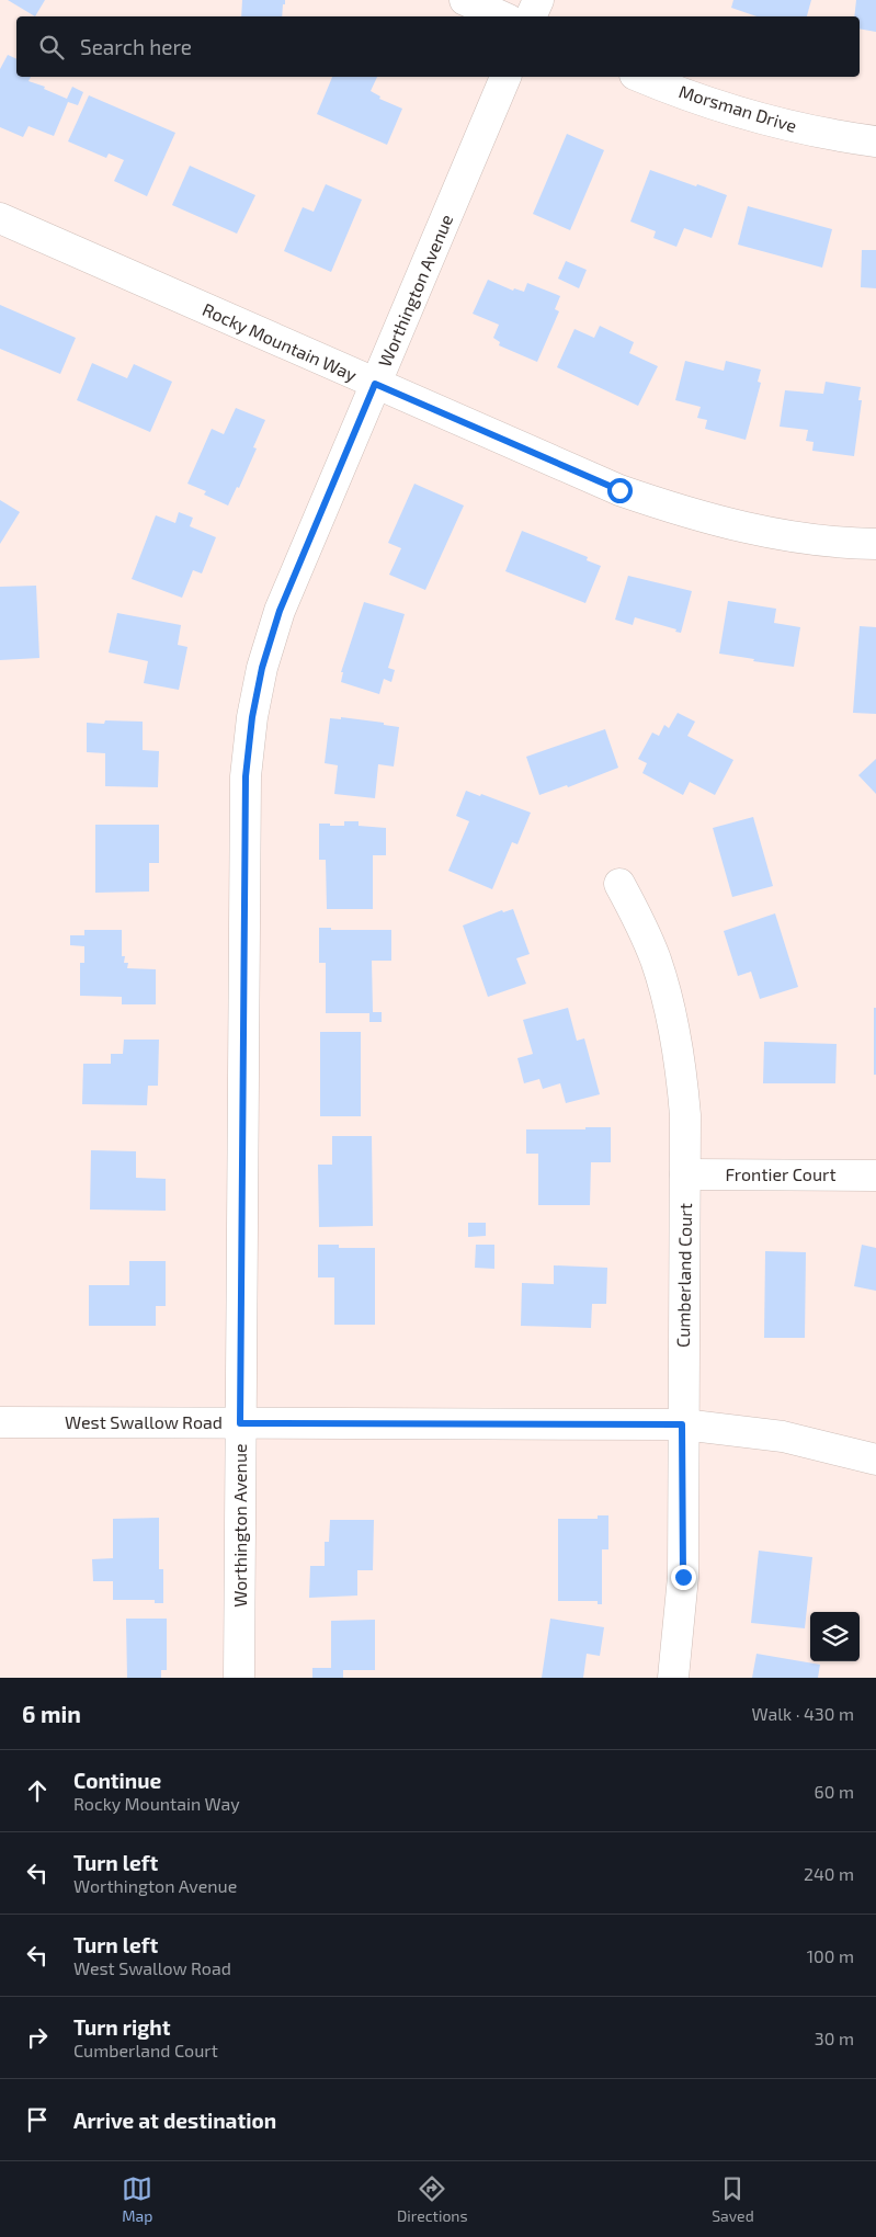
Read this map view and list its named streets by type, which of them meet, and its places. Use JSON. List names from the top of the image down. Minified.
{"streets":{"street":["Morsman Drive","Worthington Avenue","Rocky Mountain Way","Frontier Court","Cumberland Court","West Swallow Road"]},"crossings":[["Worthington Avenue","Rocky Mountain Way"],["Worthington Avenue","West Swallow Road"],["Frontier Court","Cumberland Court"],["Cumberland Court","West Swallow Road"]],"page":{"search":"Search here","heading":["6 min","Walk · 430 m"],"list":[["Continue","Rocky Mountain Way","60 m"],["Turn left","Worthington Avenue","240 m"],["Turn left","West Swallow Road","100 m"],["Turn right","Cumberland Court","30 m"],"Arrive at destination"],"nav":["Map","Directions","Saved"]}}
